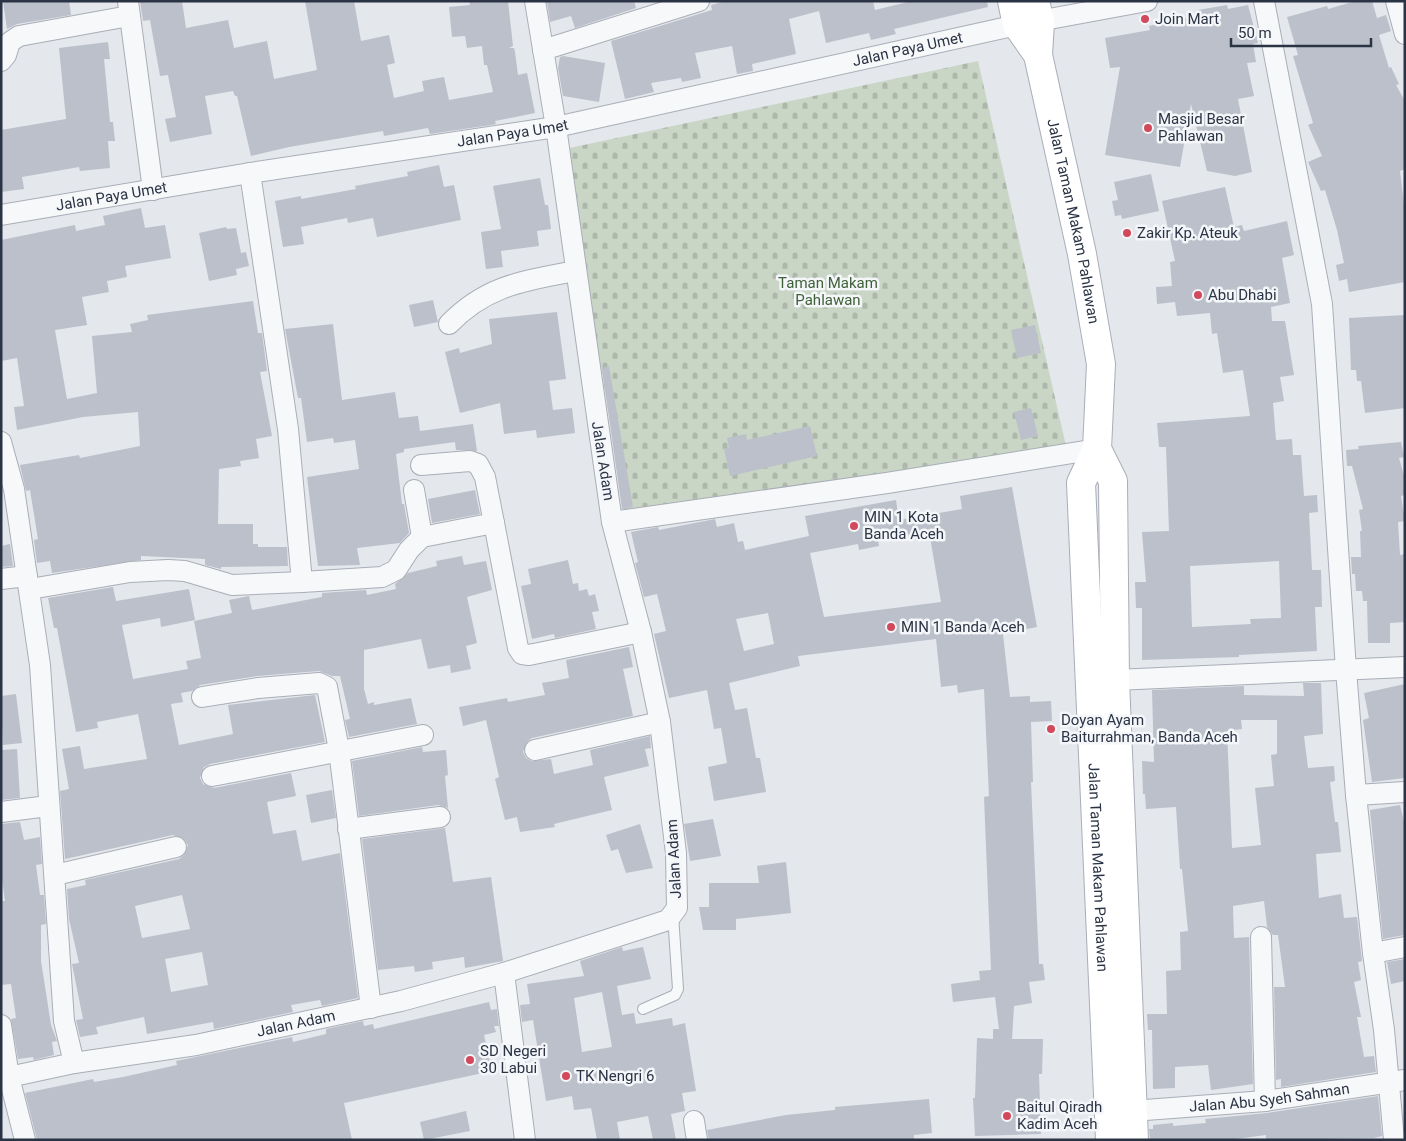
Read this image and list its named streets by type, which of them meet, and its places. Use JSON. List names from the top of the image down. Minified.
{"streets":{"street":["Jalan Paya Umet","Jalan Taman Makam Pahlawan","Jalan Adam","Jalan Abu Syeh Sahman"]},"crossings":[["Jalan Paya Umet","Jalan Taman Makam Pahlawan"],["Jalan Paya Umet","Jalan Adam"]],"parks":["Taman Makam Pahlawan"],"places":["Join Mart","Masjid Besar Pahlawan","Zakir Kp. Ateuk","Abu Dhabi","MIN 1 Kota Banda Aceh","MIN 1 Banda Aceh","Doyan Ayam Baiturrahman, Banda Aceh","SD Negeri 30 Labui","TK Nengri 6","Baitul Qiradh Kadim Aceh"],"scale_bar":"50 m"}
